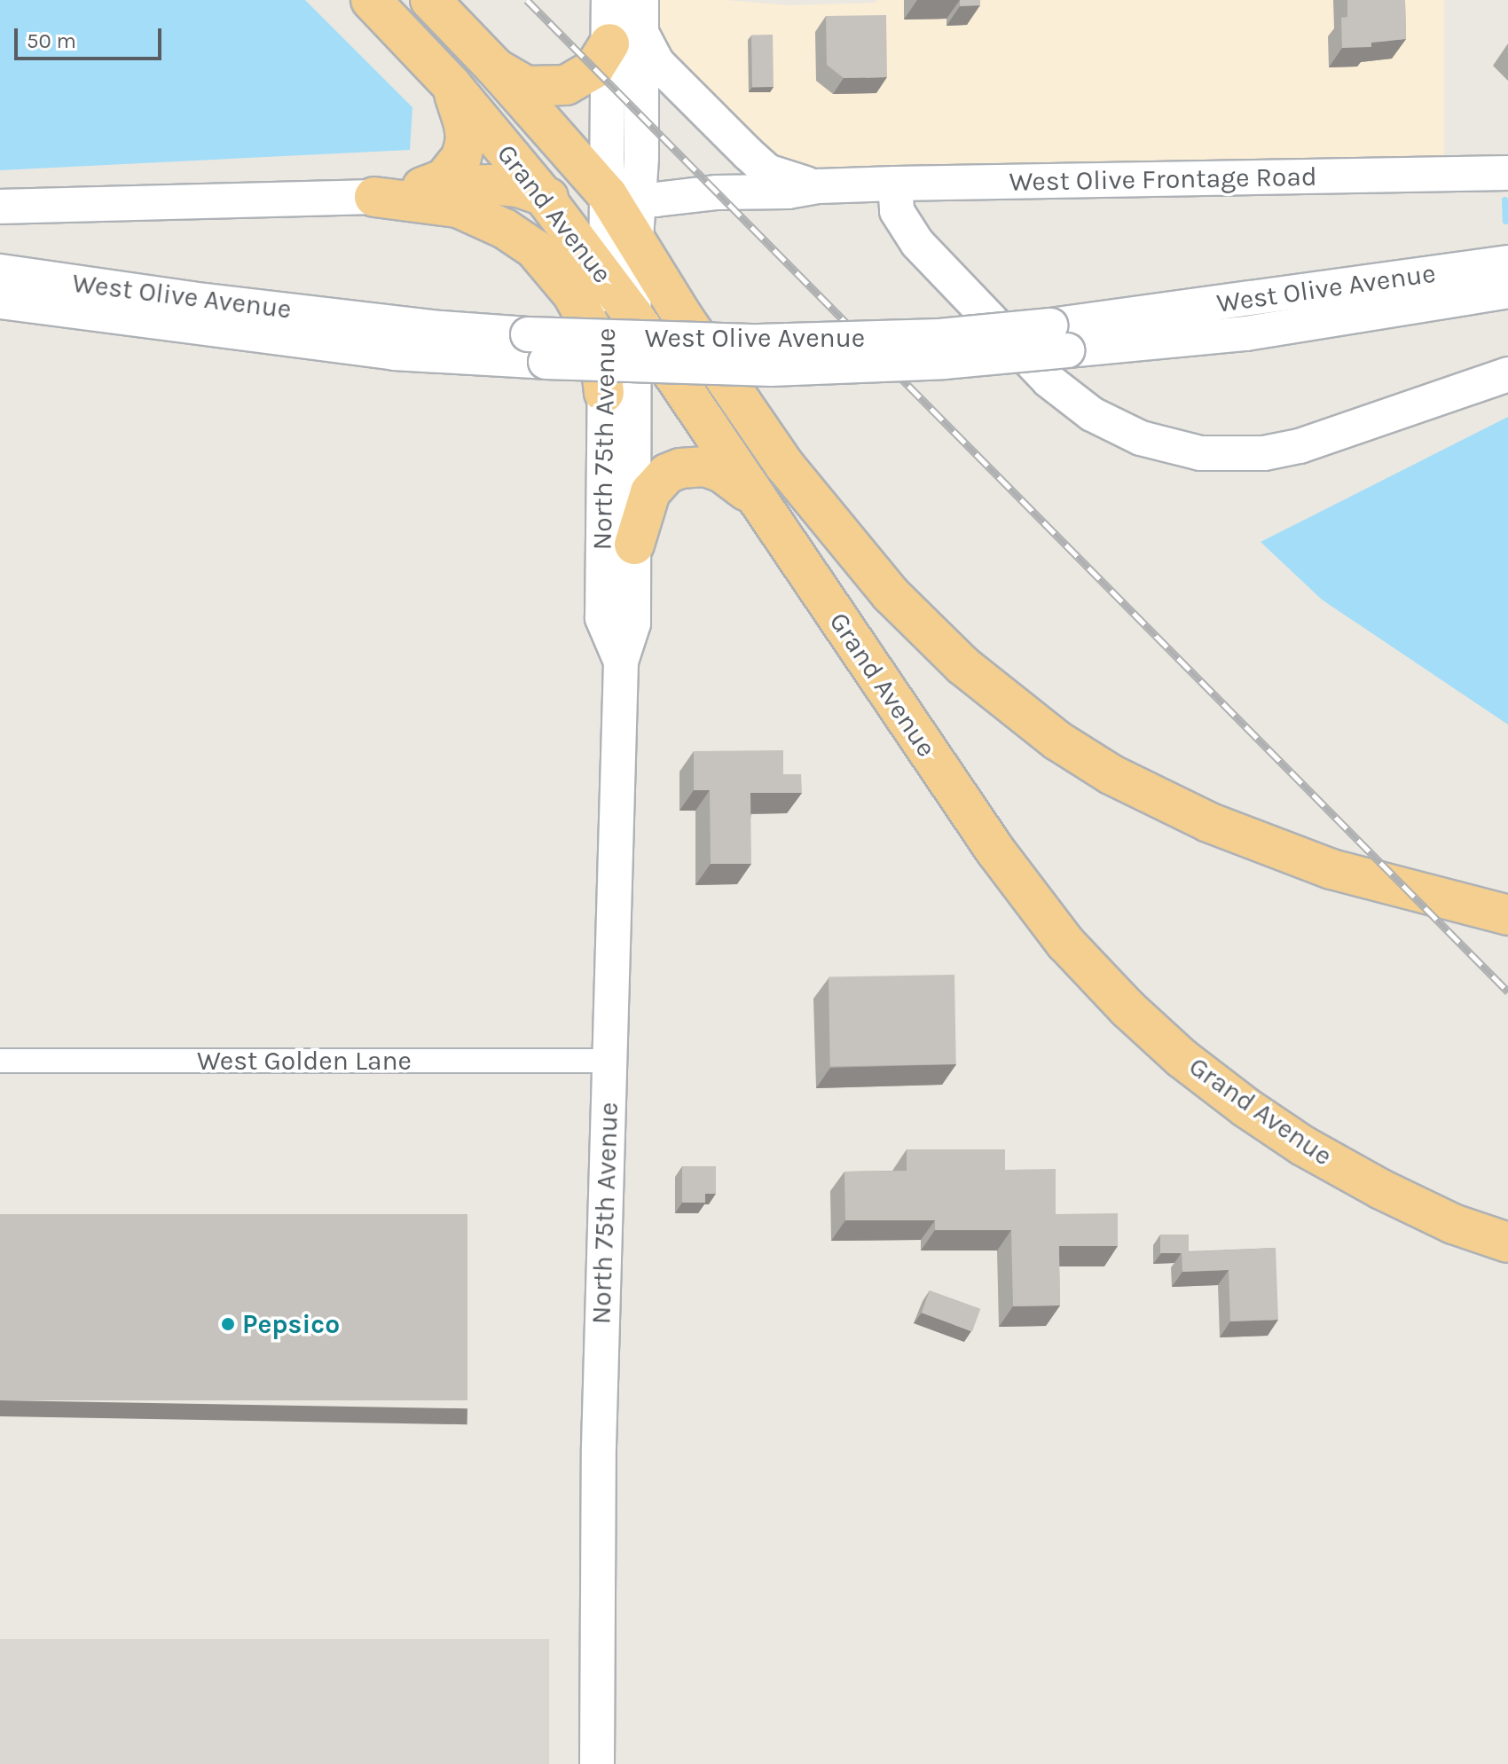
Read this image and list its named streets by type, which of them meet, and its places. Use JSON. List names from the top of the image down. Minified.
{"streets":{"highway":["Grand Avenue"],"main road":["West Olive Frontage Road","West Olive Avenue","North 75th Avenue"],"street":["West Golden Lane"]},"crossings":[["Grand Avenue","North 75th Avenue"],["North 75th Avenue","West Golden Lane"]],"places":["Pepsico"],"scale_bar":"50 m"}
